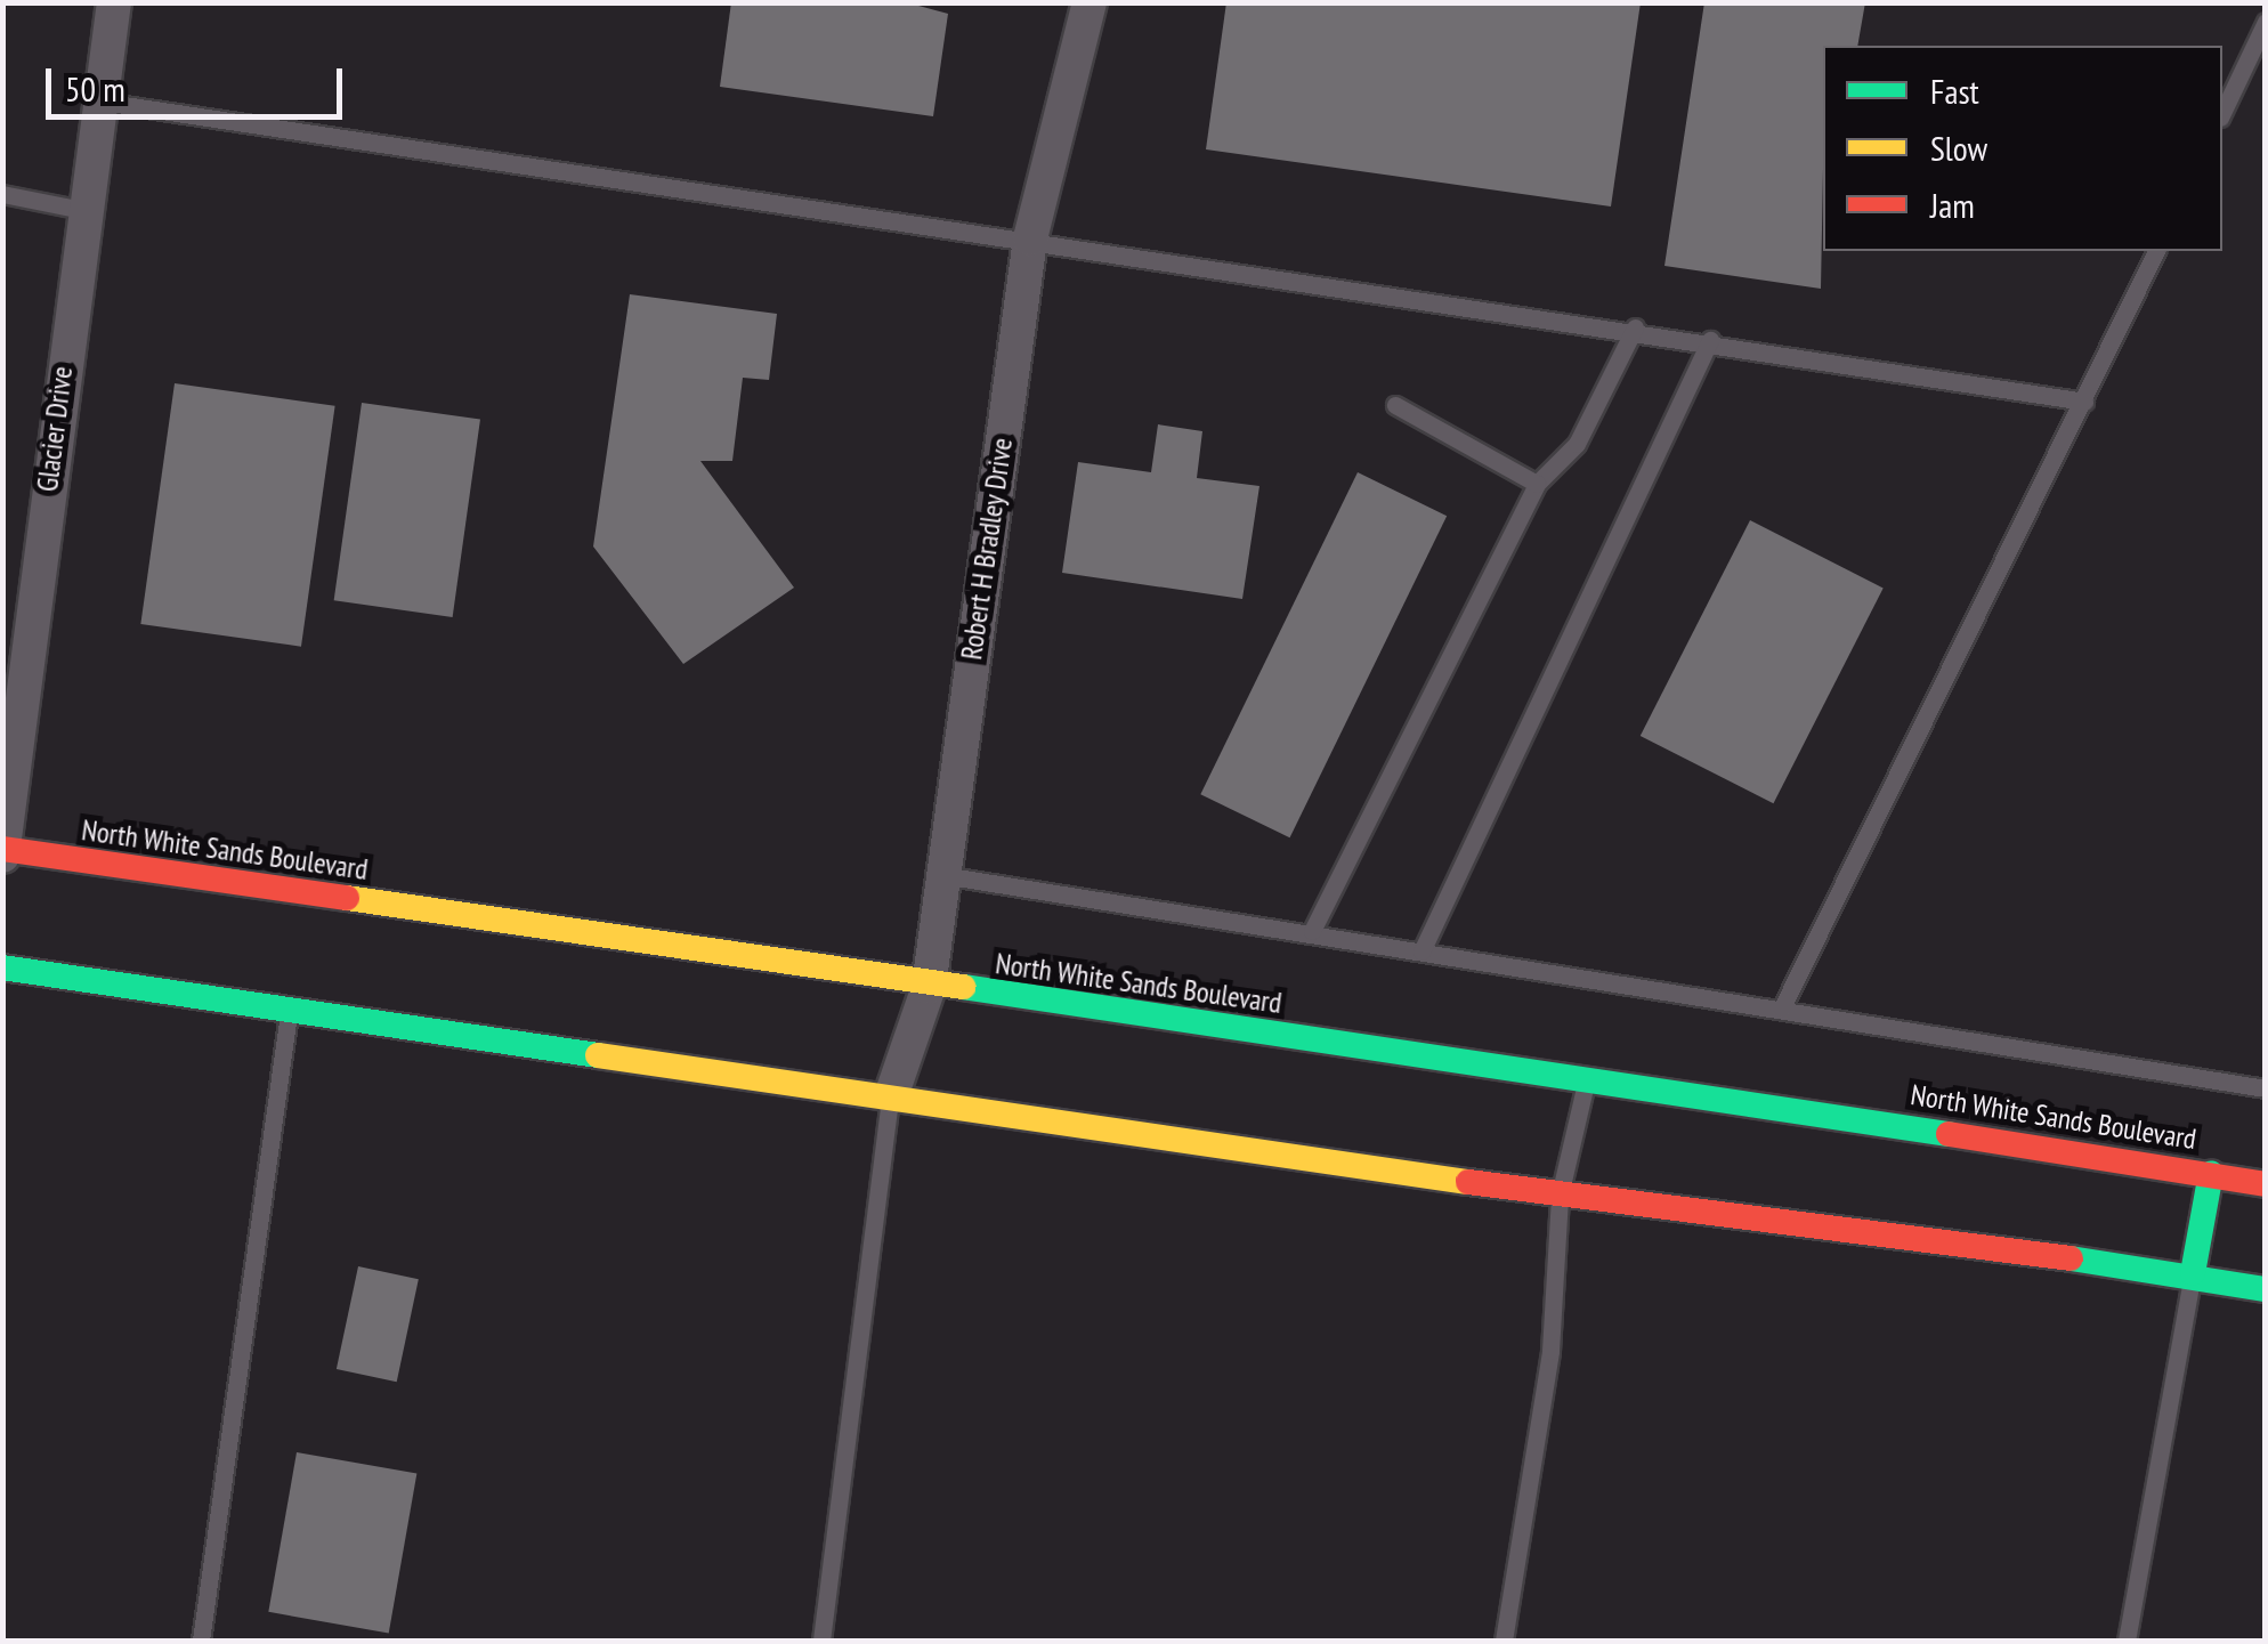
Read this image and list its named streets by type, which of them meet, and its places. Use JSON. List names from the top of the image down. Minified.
{"streets":{"main road":["North White Sands Boulevard"],"street":["Glacier Drive","Robert H Bradley Drive"]},"crossings":[["Glacier Drive","North White Sands Boulevard"],["Robert H Bradley Drive","North White Sands Boulevard"]],"legend":["Fast","Slow","Jam"],"scale_bar":"50 m"}
